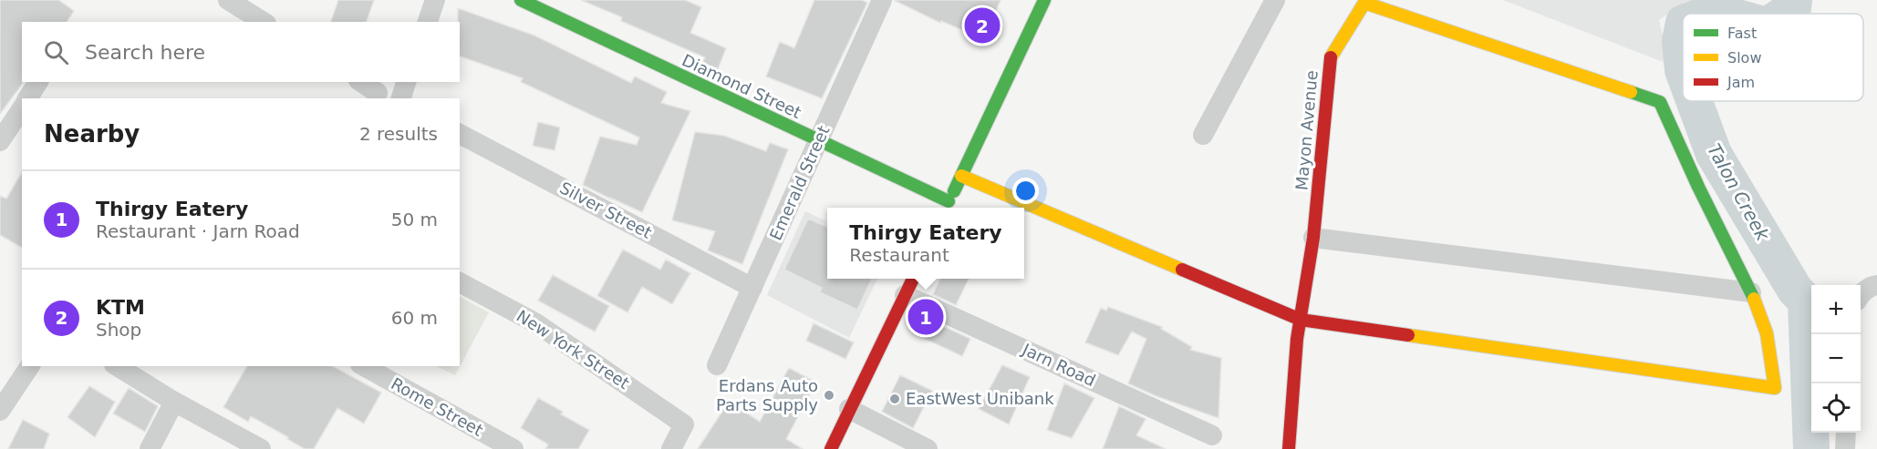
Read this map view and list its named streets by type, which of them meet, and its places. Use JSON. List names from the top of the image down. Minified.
{"streets":{"street":["Diamond Street","Mayon Avenue","Emerald Street","Silver Street","New York Street","Jarn Road","Rome Street"]},"crossings":[["Diamond Street","Emerald Street"],["Emerald Street","Silver Street"]],"water":["Talon Creek"],"places":["Erdans Auto Parts Supply","EastWest Unibank"],"legend":["Fast","Slow","Jam"],"page":{"pins":["2","1"],"search":"Search here","heading":["Nearby","2 results"],"list":[{"mark":"1","name":"Thirgy Eatery","note":"Restaurant · Jarn Road","value":"50 m"},{"mark":"2","name":"KTM","note":"Shop","value":"60 m"}],"popup":["Thirgy Eatery","Restaurant"],"map_buttons":["+","−"]}}
